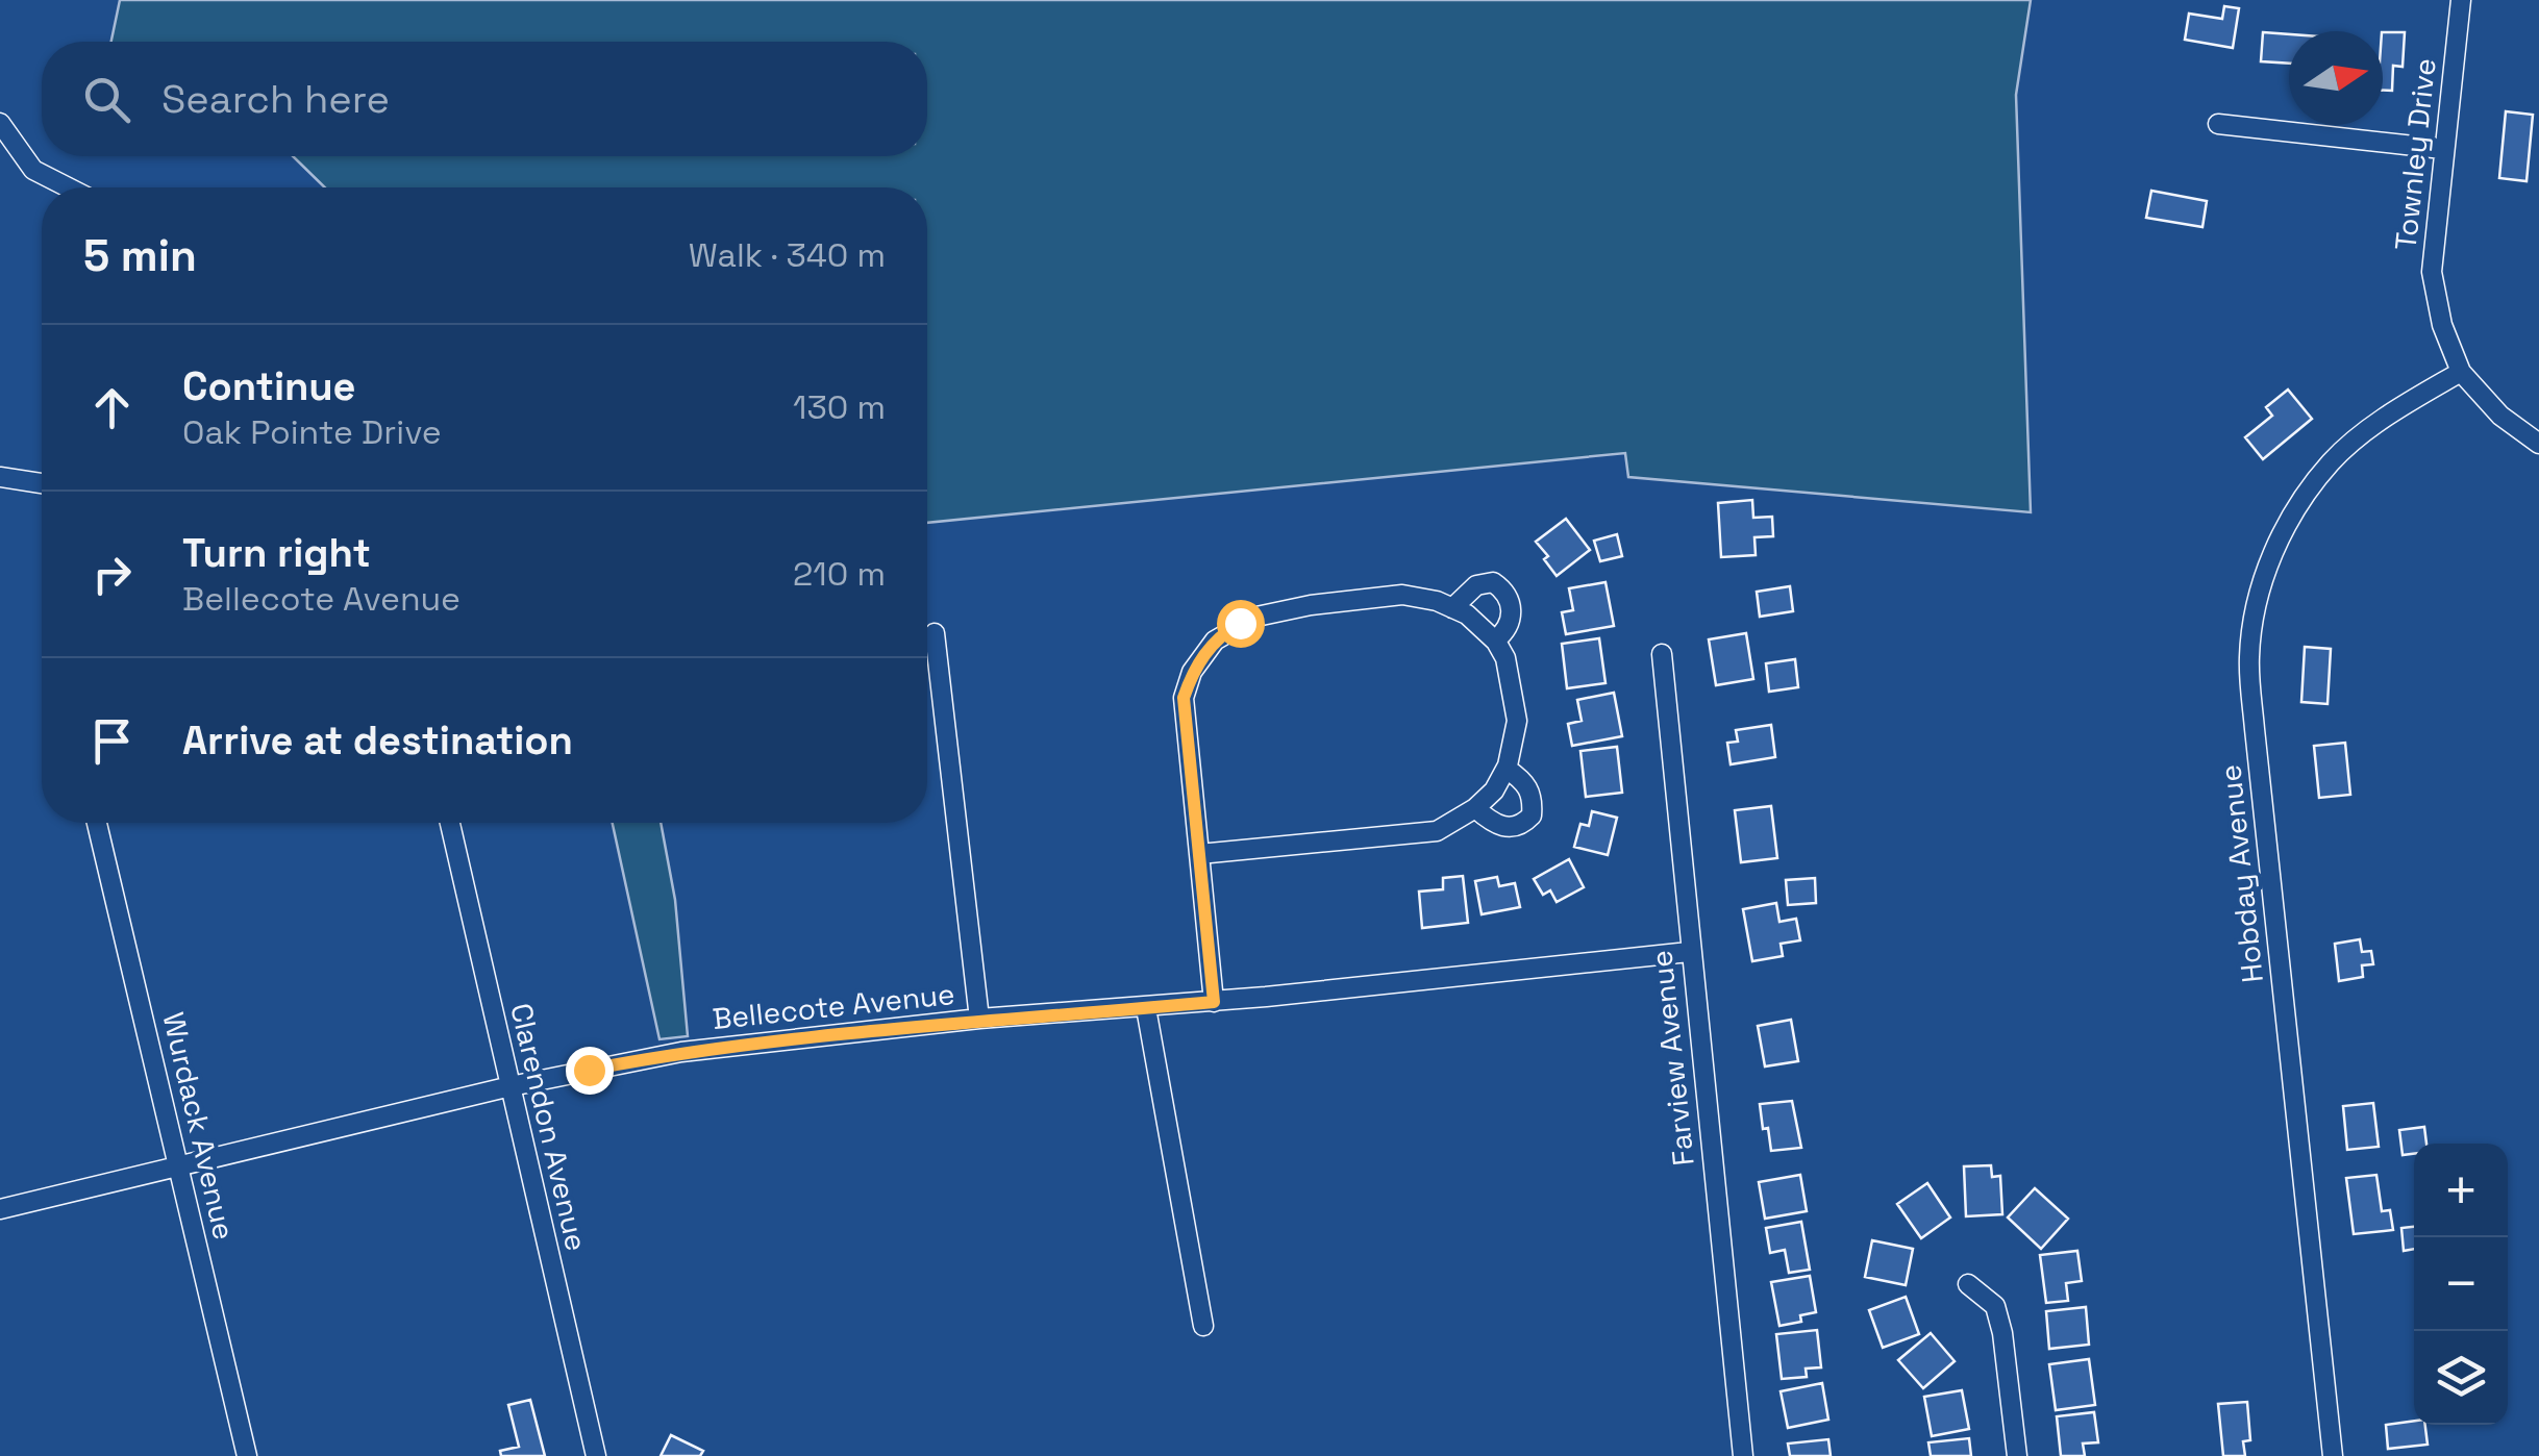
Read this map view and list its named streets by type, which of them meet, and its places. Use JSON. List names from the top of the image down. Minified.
{"streets":{"street":["Townley Drive","Hobday Avenue","Bellecote Avenue","Farview Avenue","Wurdack Avenue","Clarendon Avenue"]},"crossings":[["Townley Drive","Hobday Avenue"],["Bellecote Avenue","Farview Avenue"],["Bellecote Avenue","Wurdack Avenue"],["Bellecote Avenue","Clarendon Avenue"]],"north":"right","page":{"search":"Search here","heading":["5 min","Walk · 340 m"],"list":[["Continue","Oak Pointe Drive","130 m"],["Turn right","Bellecote Avenue","210 m"],"Arrive at destination"],"map_buttons":["+","−"]}}
